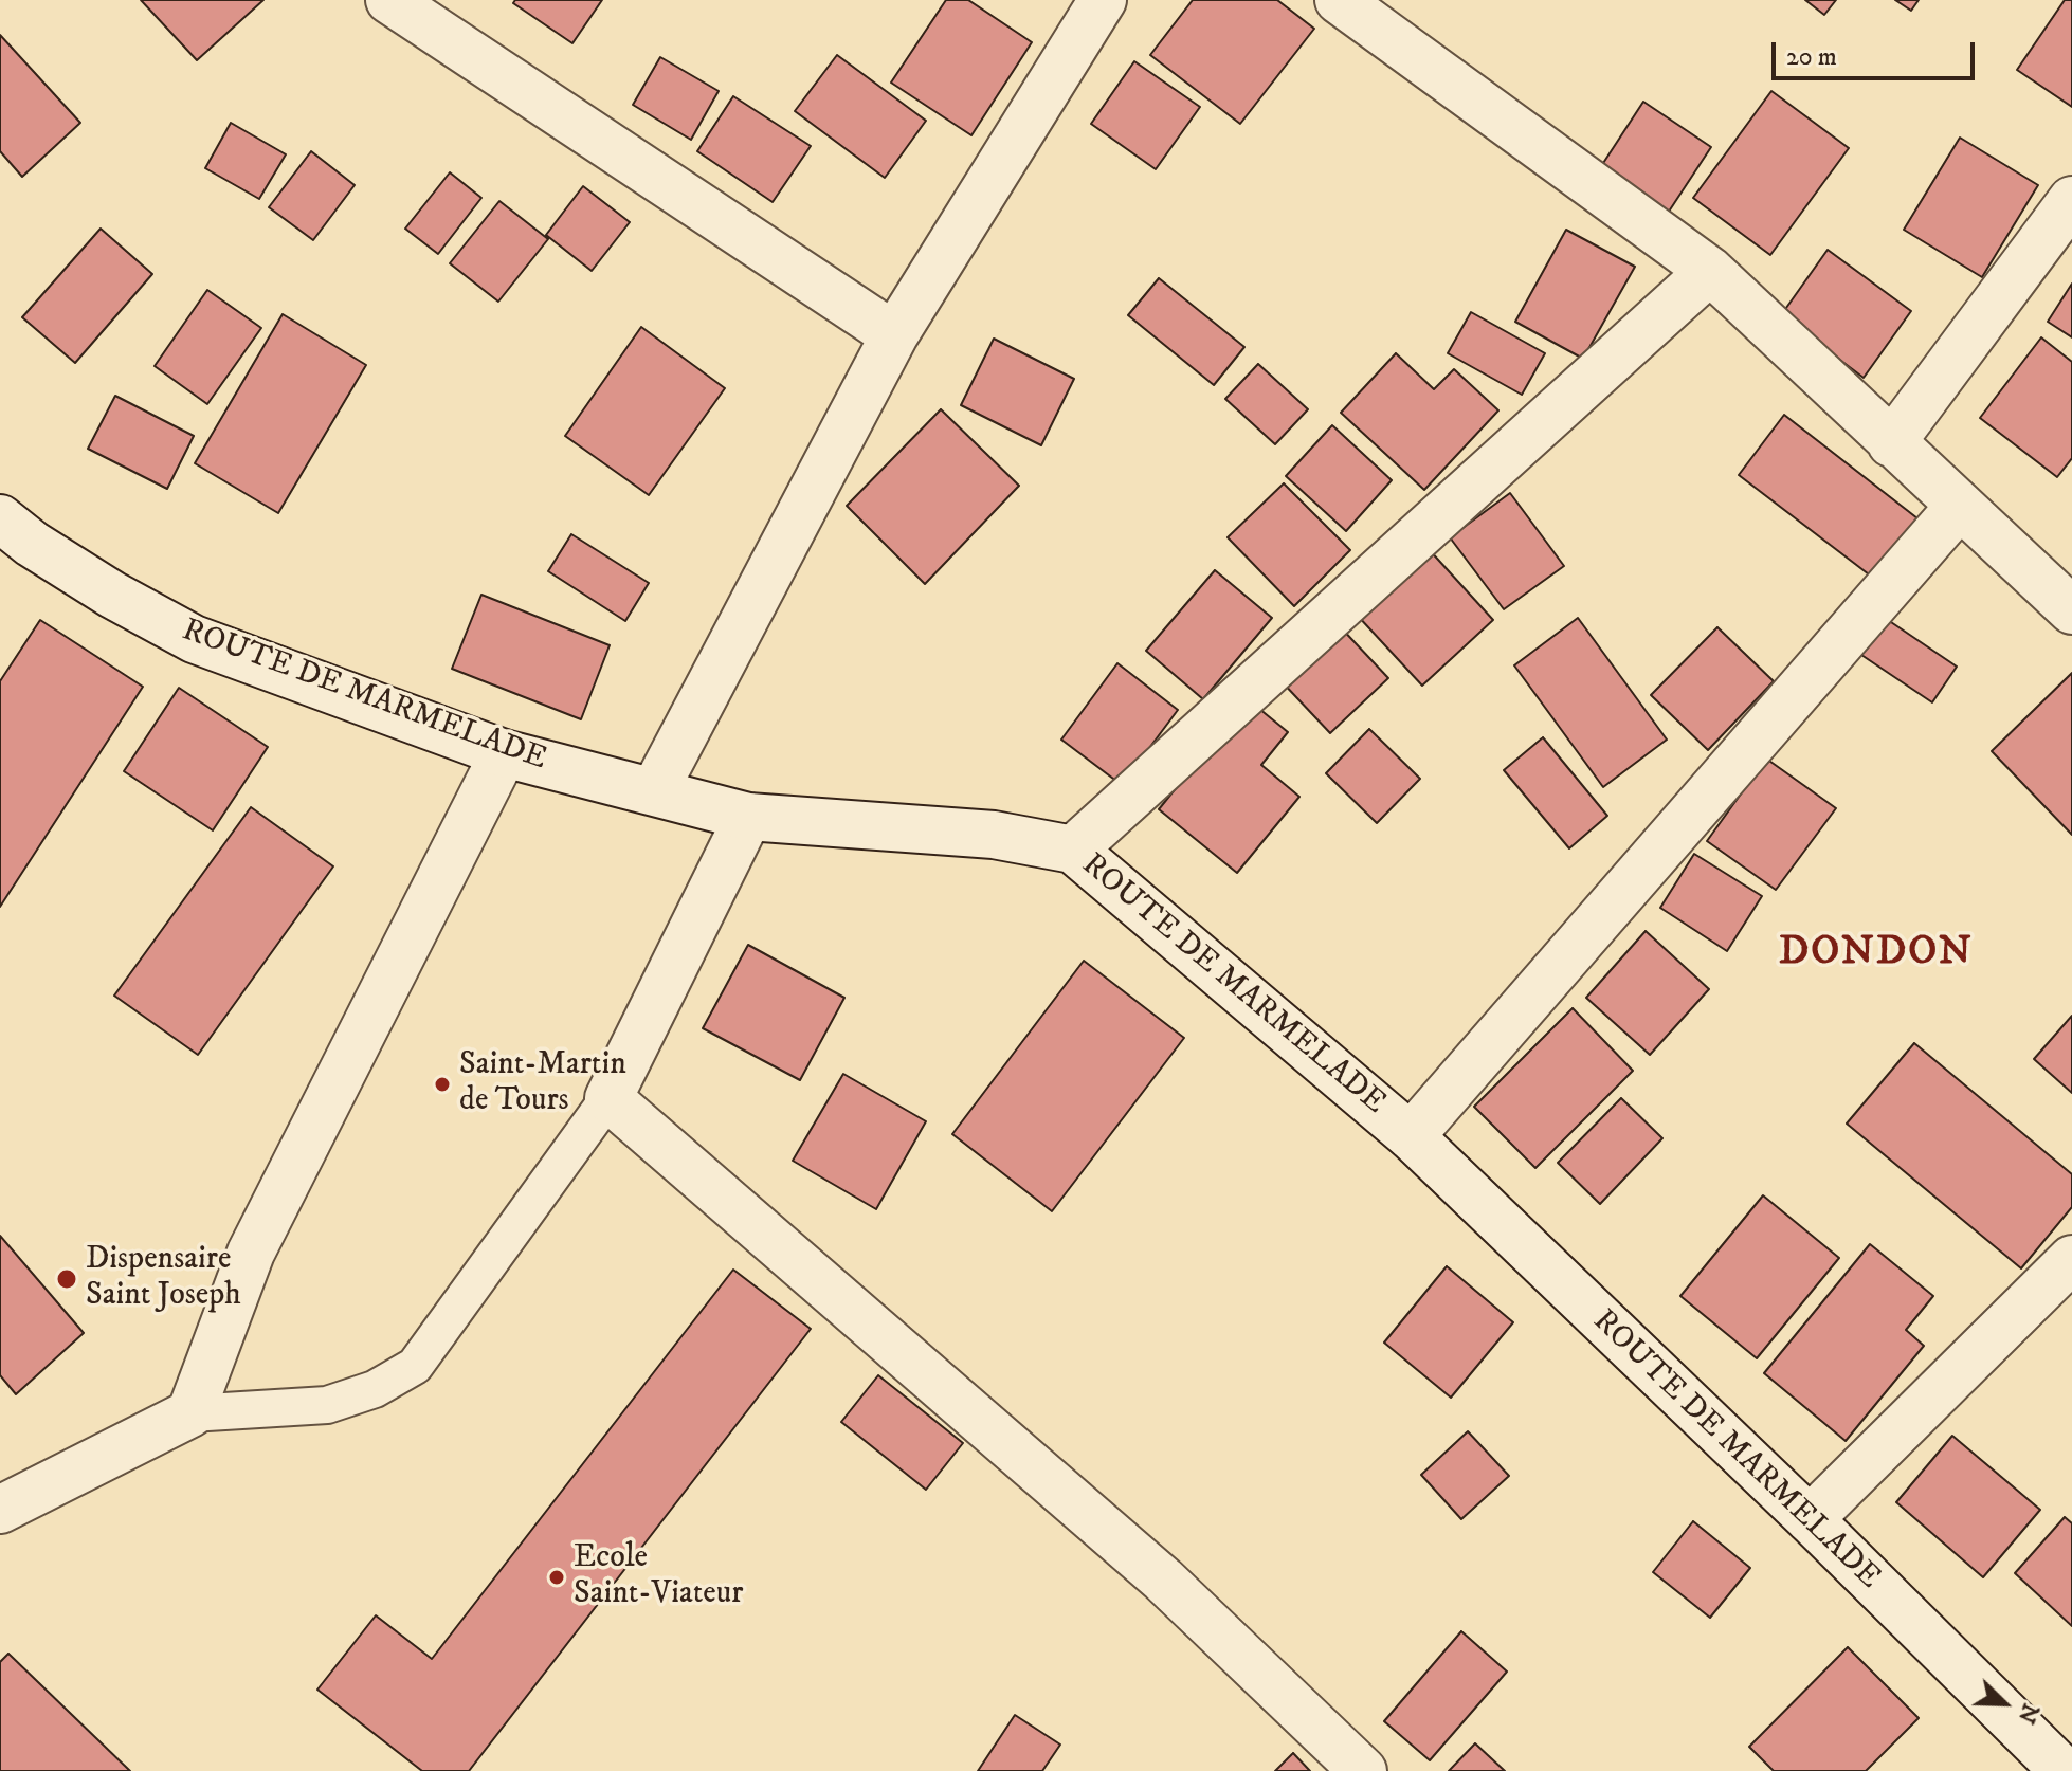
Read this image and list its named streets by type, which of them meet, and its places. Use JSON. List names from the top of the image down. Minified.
{"streets":{"street":["ROUTE DE MARMELADE"]},"districts":["DONDON"],"places":["Saint-Martin de Tours","Dispensaire Saint Joseph","Ecole Saint-Viateur"],"scale_bar":"20 m","north":"bottom right"}
